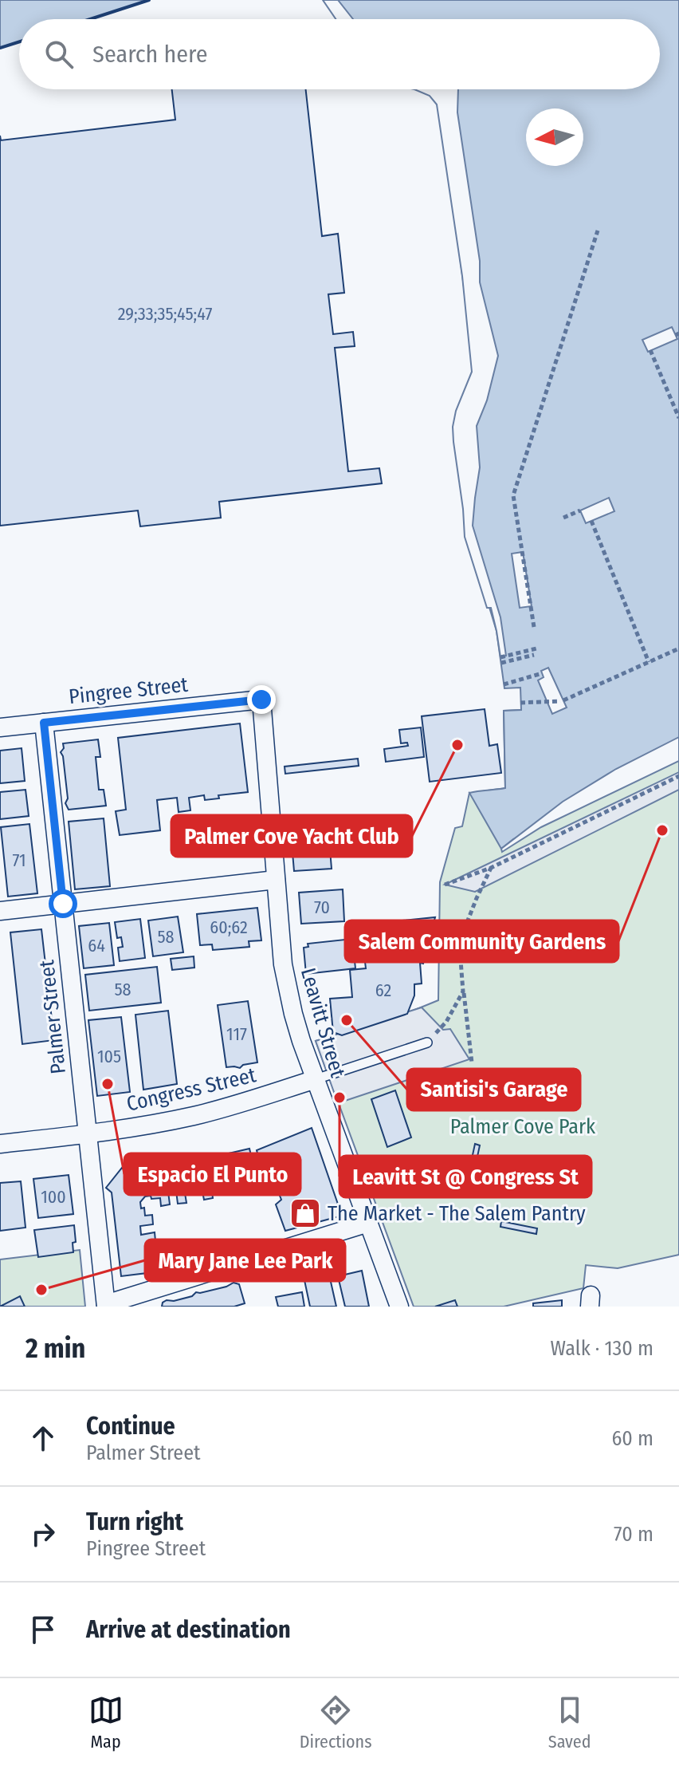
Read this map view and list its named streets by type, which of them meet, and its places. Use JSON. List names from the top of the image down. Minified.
{"streets":{"street":["Pingree Street","Palmer Street","Leavitt Street","Congress Street"]},"crossings":[["Pingree Street","Palmer Street"],["Pingree Street","Leavitt Street"],["Palmer Street","Congress Street"],["Leavitt Street","Congress Street"]],"parks":["Palmer Cove Park"],"places":{"other":["Palmer Cove Yacht Club","Salem Community Gardens","Santisi's Garage","Espacio El Punto","Leavitt St @ Congress St","Mary Jane Lee Park"],"shop":["The Market - The Salem Pantry"]},"house_numbers":["29;33;35;45;47","71","70","60;62","58","64","58","62","117","105","100"],"north":"left","page":{"search":"Search here","heading":["2 min","Walk · 130 m"],"list":[["Continue","Palmer Street","60 m"],["Turn right","Pingree Street","70 m"],"Arrive at destination"],"nav":["Map","Directions","Saved"]}}
